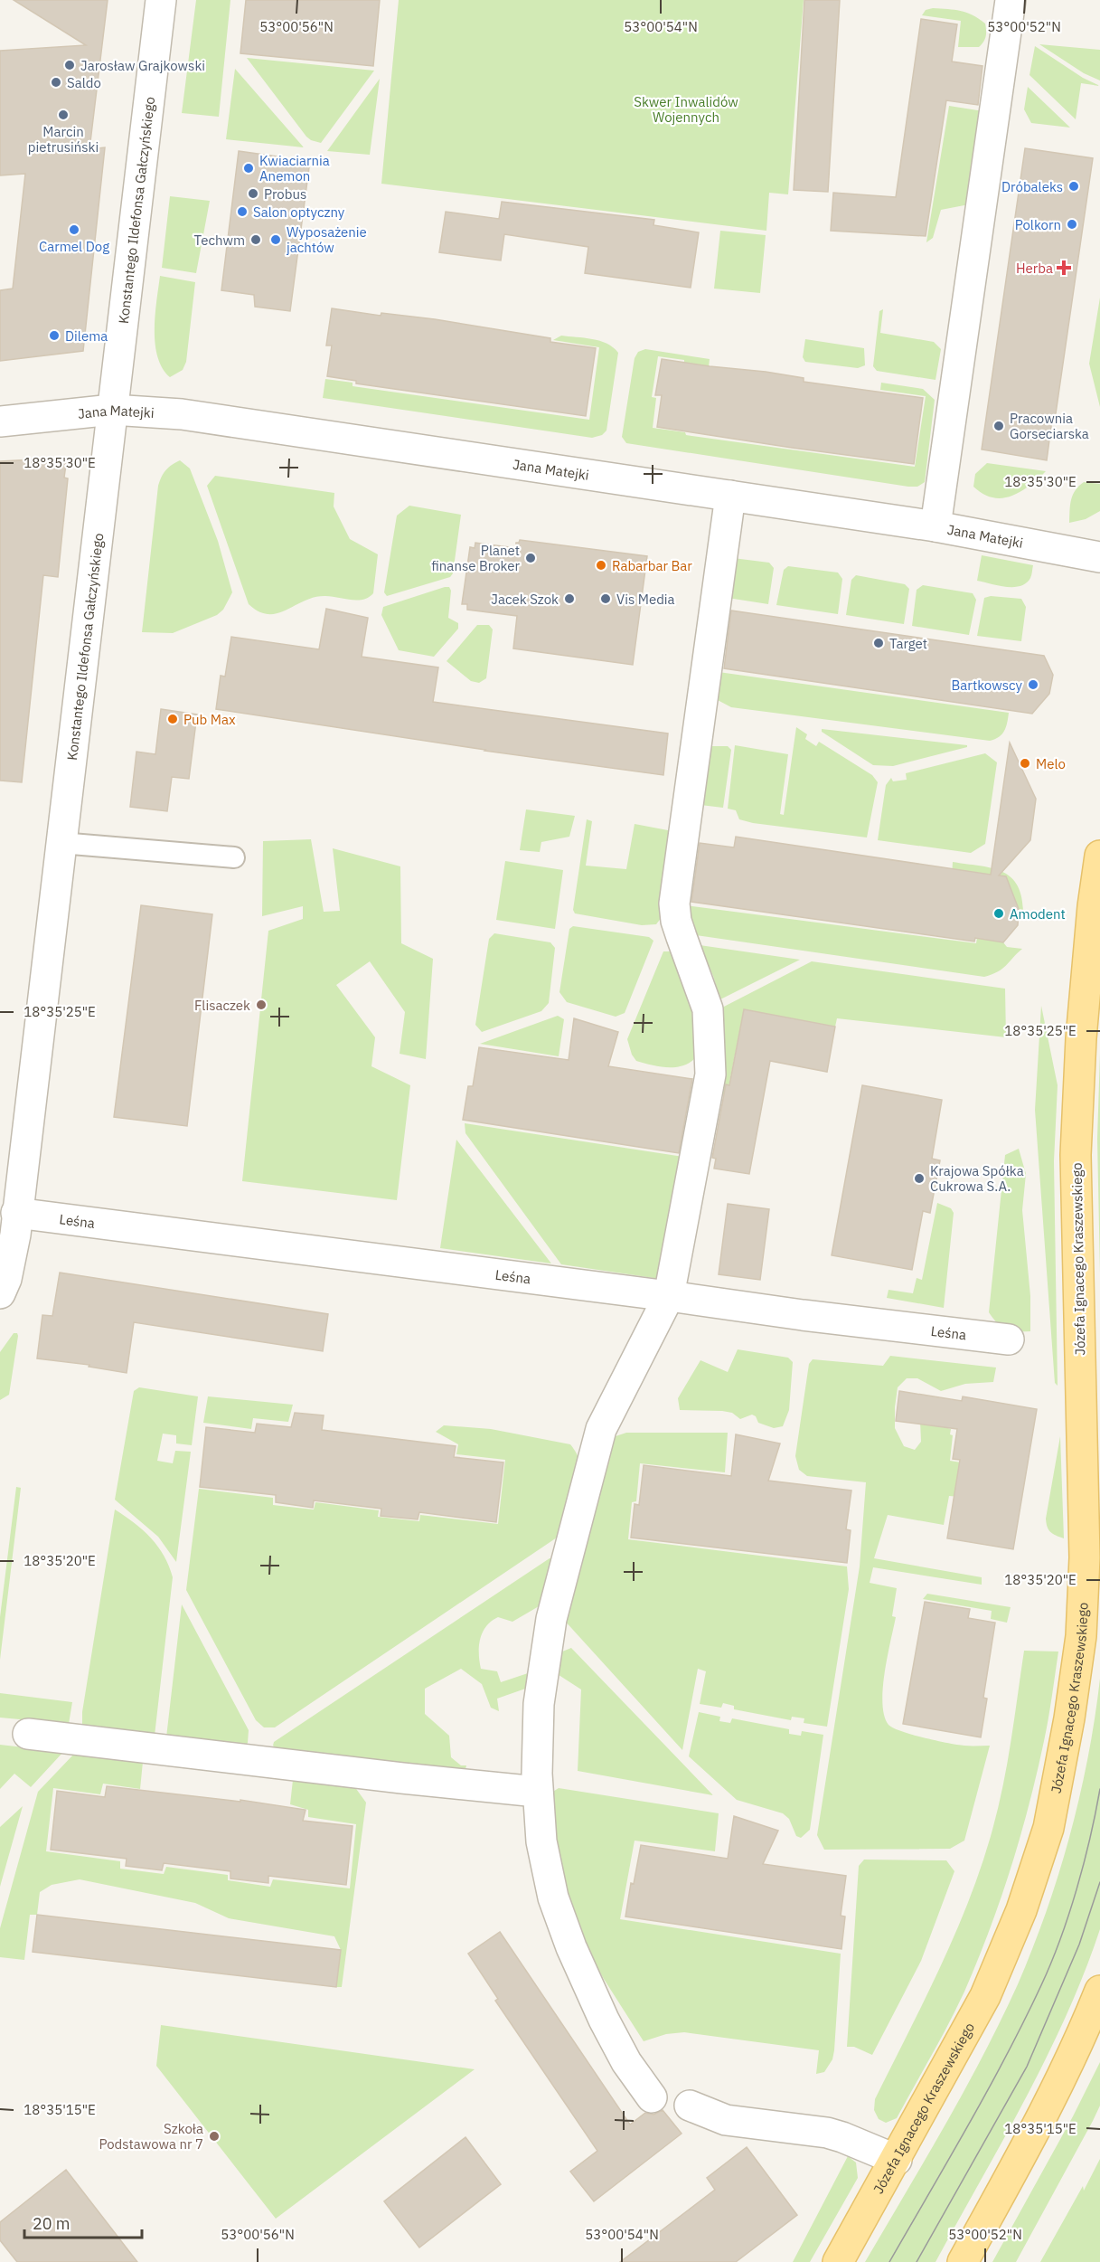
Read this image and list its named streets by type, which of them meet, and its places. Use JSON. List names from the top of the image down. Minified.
{"streets":{"main road":["Józefa Ignacego Kraszewskiego"],"street":["Konstantego Ildefonsa Gałczyńskiego","Jana Matejki","Leśna"]},"crossings":[["Konstantego Ildefonsa Gałczyńskiego","Jana Matejki"],["Konstantego Ildefonsa Gałczyńskiego","Leśna"]],"parks":["Skwer Inwalidów Wojennych"],"places":{"other":["Jarosław Grajkowski","Saldo","Marcin pietrusiński","Kwiaciarnia Anemon","Dróbaleks","Probus","Salon optyczny","Polkorn","Carmel Dog","Techwm","Wyposażenie jachtów","Dilema","Pracownia Gorseciarska","Planet finanse Broker","Rabarbar Bar","Jacek Szok","Vis Media","Target","Bartkowscy","Pub Max","Melo","Amodent","Flisaczek","Krajowa Spółka Cukrowa S.A.","Szkoła Podstawowa nr 7"],"health":["Herba"]},"scale_bar":"20 m","coordinates":["53°00'56\"N","53°00'54\"N","53°00'52\"N","18°35'30\"E","18°35'25\"E","18°35'20\"E","18°35'15\"E"]}
